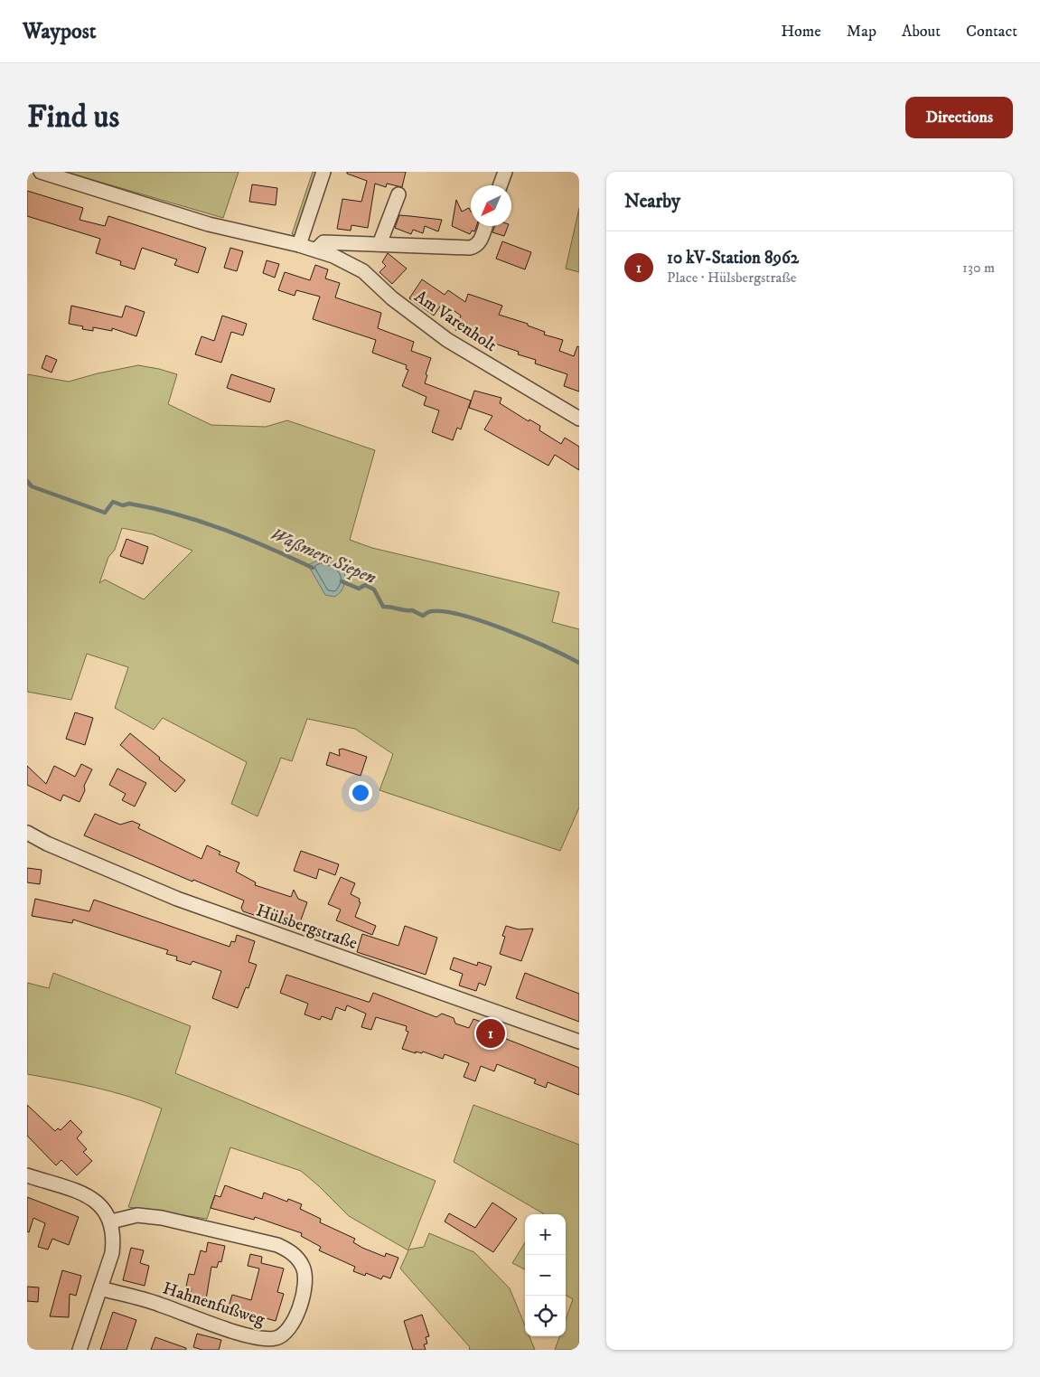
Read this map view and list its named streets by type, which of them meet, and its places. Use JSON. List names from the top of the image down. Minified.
{"streets":{"street":["Am Varenholt","Hülsbergstraße","Hahnenfußweg"]},"water":["Waßmers Siepen"],"north":"bottom left","page":{"header":"Waypost","nav":["Home","Map","About","Contact"],"buttons":"Directions","title":"Find us","heading":"Nearby","list":[{"mark":"1","name":"10 kV-Station 8962","note":"Place · Hülsbergstraße","value":"130 m"}],"pins":"1","map_buttons":["+","−"]}}
